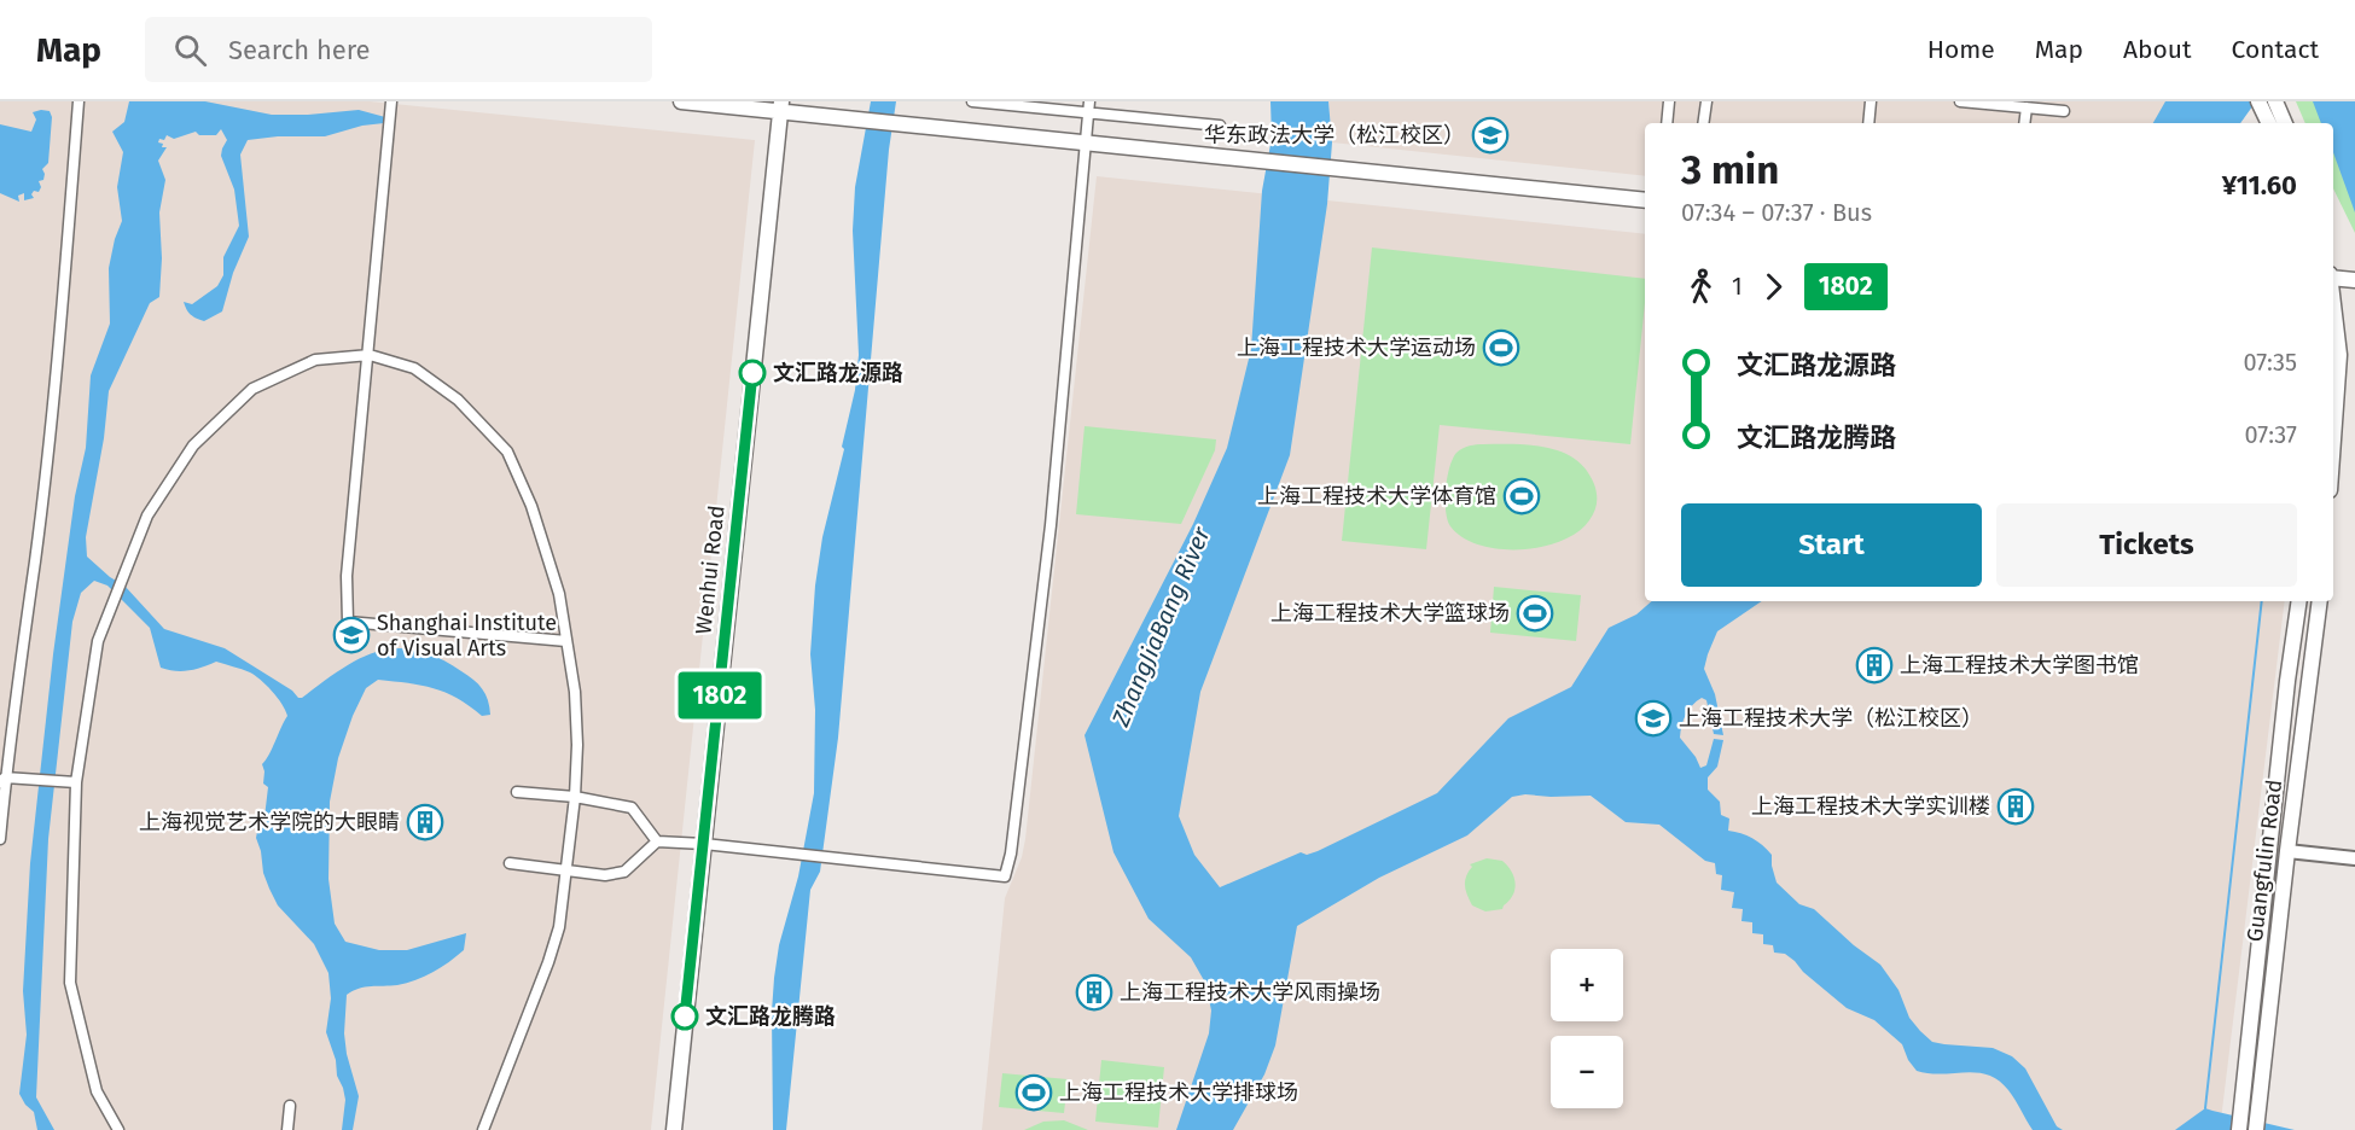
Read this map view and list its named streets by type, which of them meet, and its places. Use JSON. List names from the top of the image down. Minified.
{"streets":{"main road":["Wenhui Road","Guangfulin Road"]},"water":["ZhangJiaBang River"],"places":{"school or university":["华东政法大学（松江校区）","Shanghai Institute of Visual Arts","上海工程技术大学（松江校区）"],"sports":["上海工程技术大学运动场","上海工程技术大学体育馆","上海工程技术大学篮球场","上海工程技术大学排球场"],"other":["文汇路龙源路","文汇路龙腾路"],"building":["上海工程技术大学图书馆","上海工程技术大学实训楼","上海视觉艺术学院的大眼睛","上海工程技术大学风雨操场"]},"lines":["bus line 1802"],"page":{"header":"Map","search":"Search here","nav":["Home","Map","About","Contact"],"on_map":"1802","heading":["3 min","07:34 – 07:37 · Bus","¥11.60"],"legs":["1","1802"],"list":[{"name":"文汇路龙源路","value":"07:35"},{"name":"文汇路龙腾路","value":"07:37"}],"buttons":["Start","Tickets"],"map_buttons":["+","−"]}}
